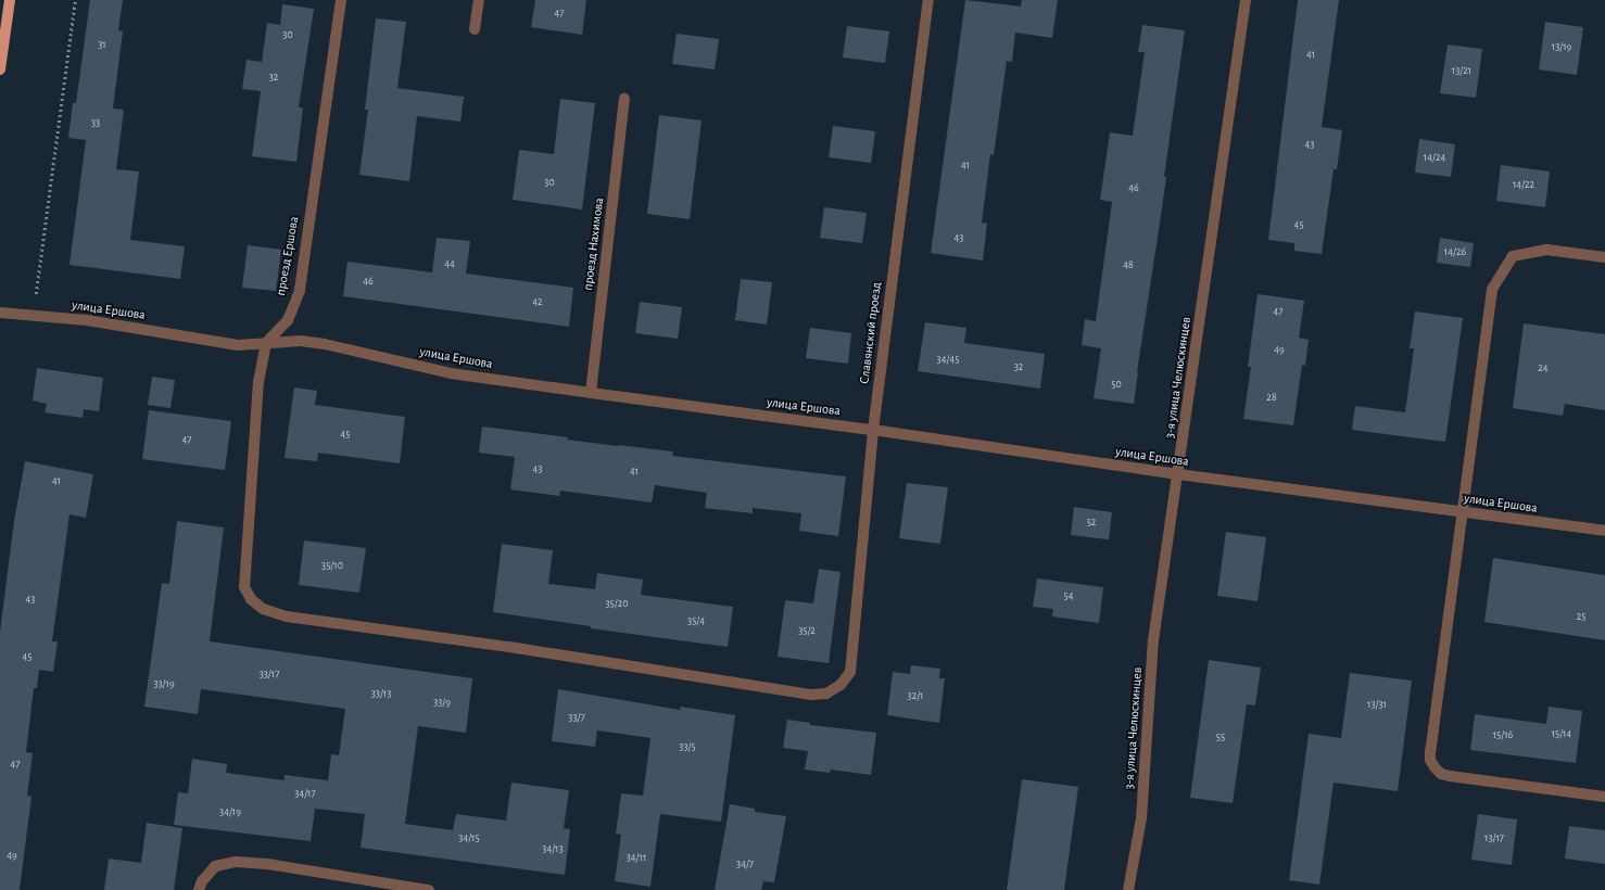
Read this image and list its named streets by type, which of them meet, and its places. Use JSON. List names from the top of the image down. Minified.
{"streets":{"street":["проезд Нахимова","проезд Ершова","улица Ершова","Славянский проезд","3-я улица Челюскинцев"]},"crossings":[["проезд Нахимова","улица Ершова"],["проезд Ершова","улица Ершова"],["проезд Ершова","Славянский проезд"],["улица Ершова","Славянский проезд"],["улица Ершова","3-я улица Челюскинцев"]],"house_numbers":["47","30","31","13/19","41","13/21","32","33","43","14/24","41","30","14/22","46","45","43","14/26","44","48","46","42","47","49","34/45","32","24","50","28","45","47","43","41","41","52","35/10","54","43","35/20","25","35/4","35/2","45","33/17","33/19","33/13","32/1","33/9","13/31","33/7","15/14","15/16","55","33/5","47","34/17","34/19","34/15","13/17","34/13","49","34/11","34/7"]}
